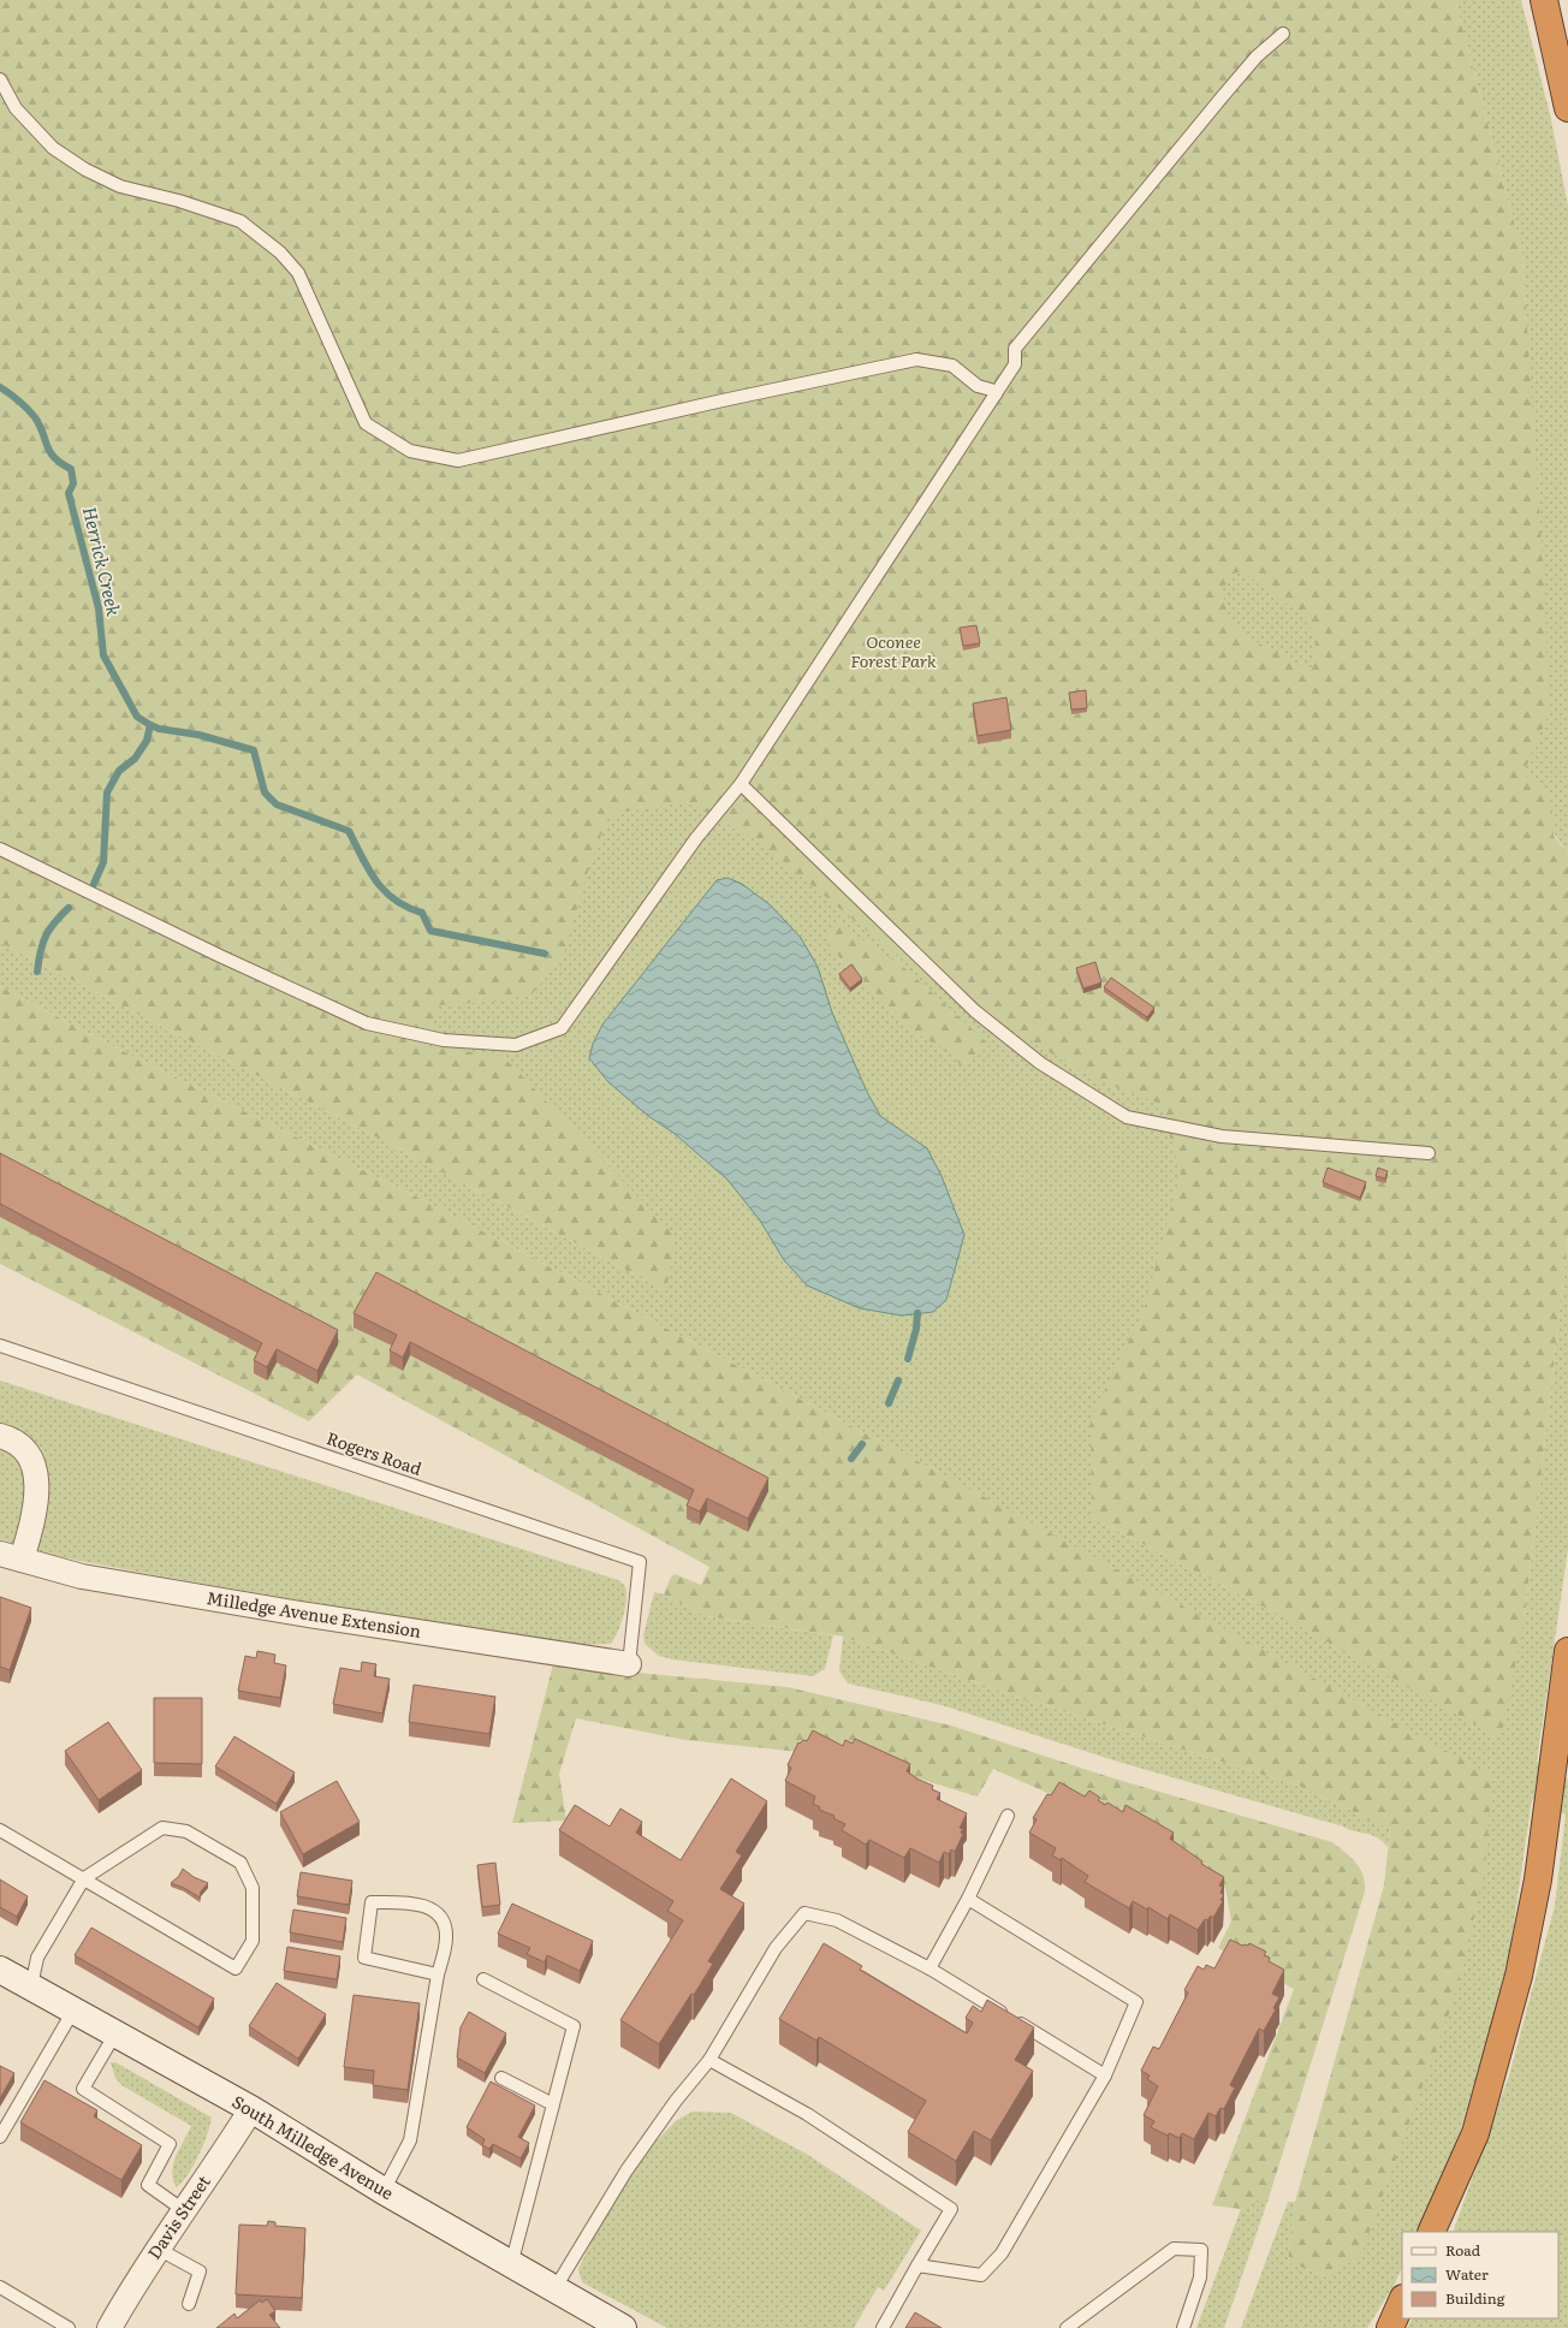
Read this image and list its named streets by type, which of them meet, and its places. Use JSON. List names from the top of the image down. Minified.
{"streets":{"main road":["South Milledge Avenue"],"street":["Milledge Avenue Extension","Davis Street"],"lane":["Rogers Road"]},"crossings":[["Rogers Road","Milledge Avenue Extension"],["South Milledge Avenue","Davis Street"]],"water":["Herrick Creek"],"parks":["Oconee Forest Park"],"legend":["Road","Water","Building"]}
